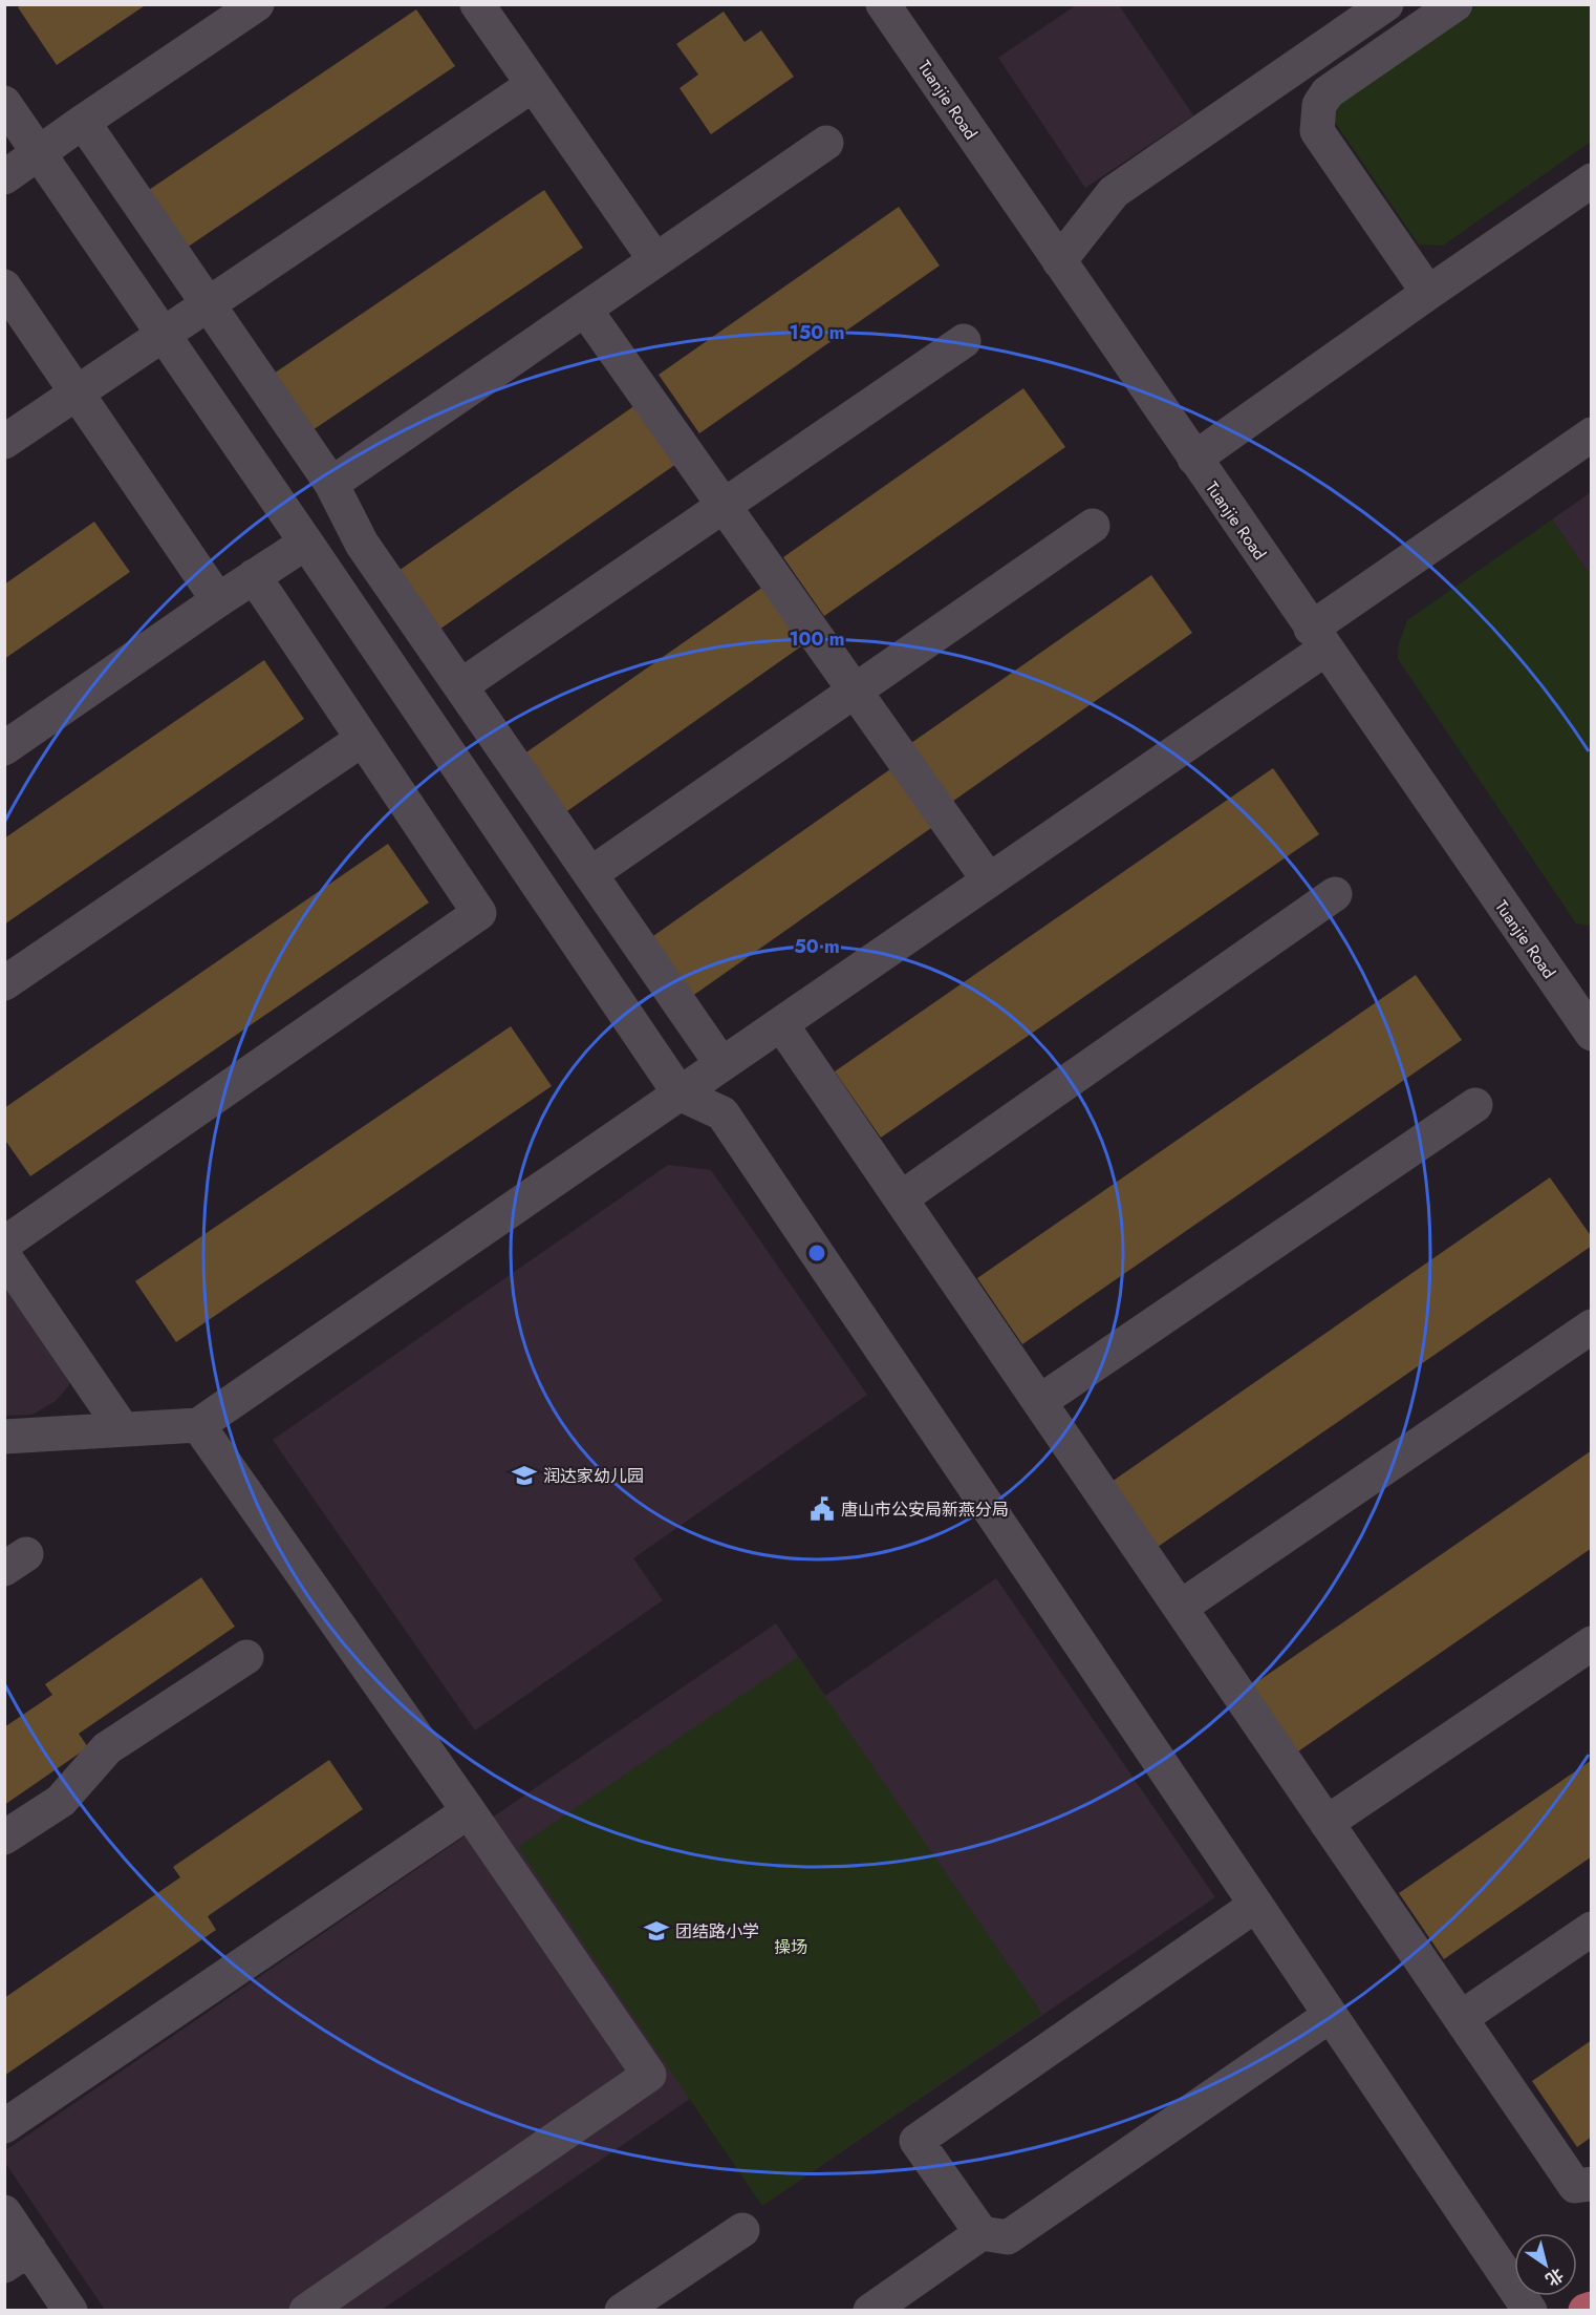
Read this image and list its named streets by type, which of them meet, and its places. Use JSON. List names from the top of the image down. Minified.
{"streets":{"street":["Tuanjie Road"]},"parks":["操场"],"places":{"school or university":["润达家幼儿园","团结路小学"],"public building":["唐山市公安局新燕分局"]},"north":"bottom right","rings":["150 m","100 m","50 m"]}
